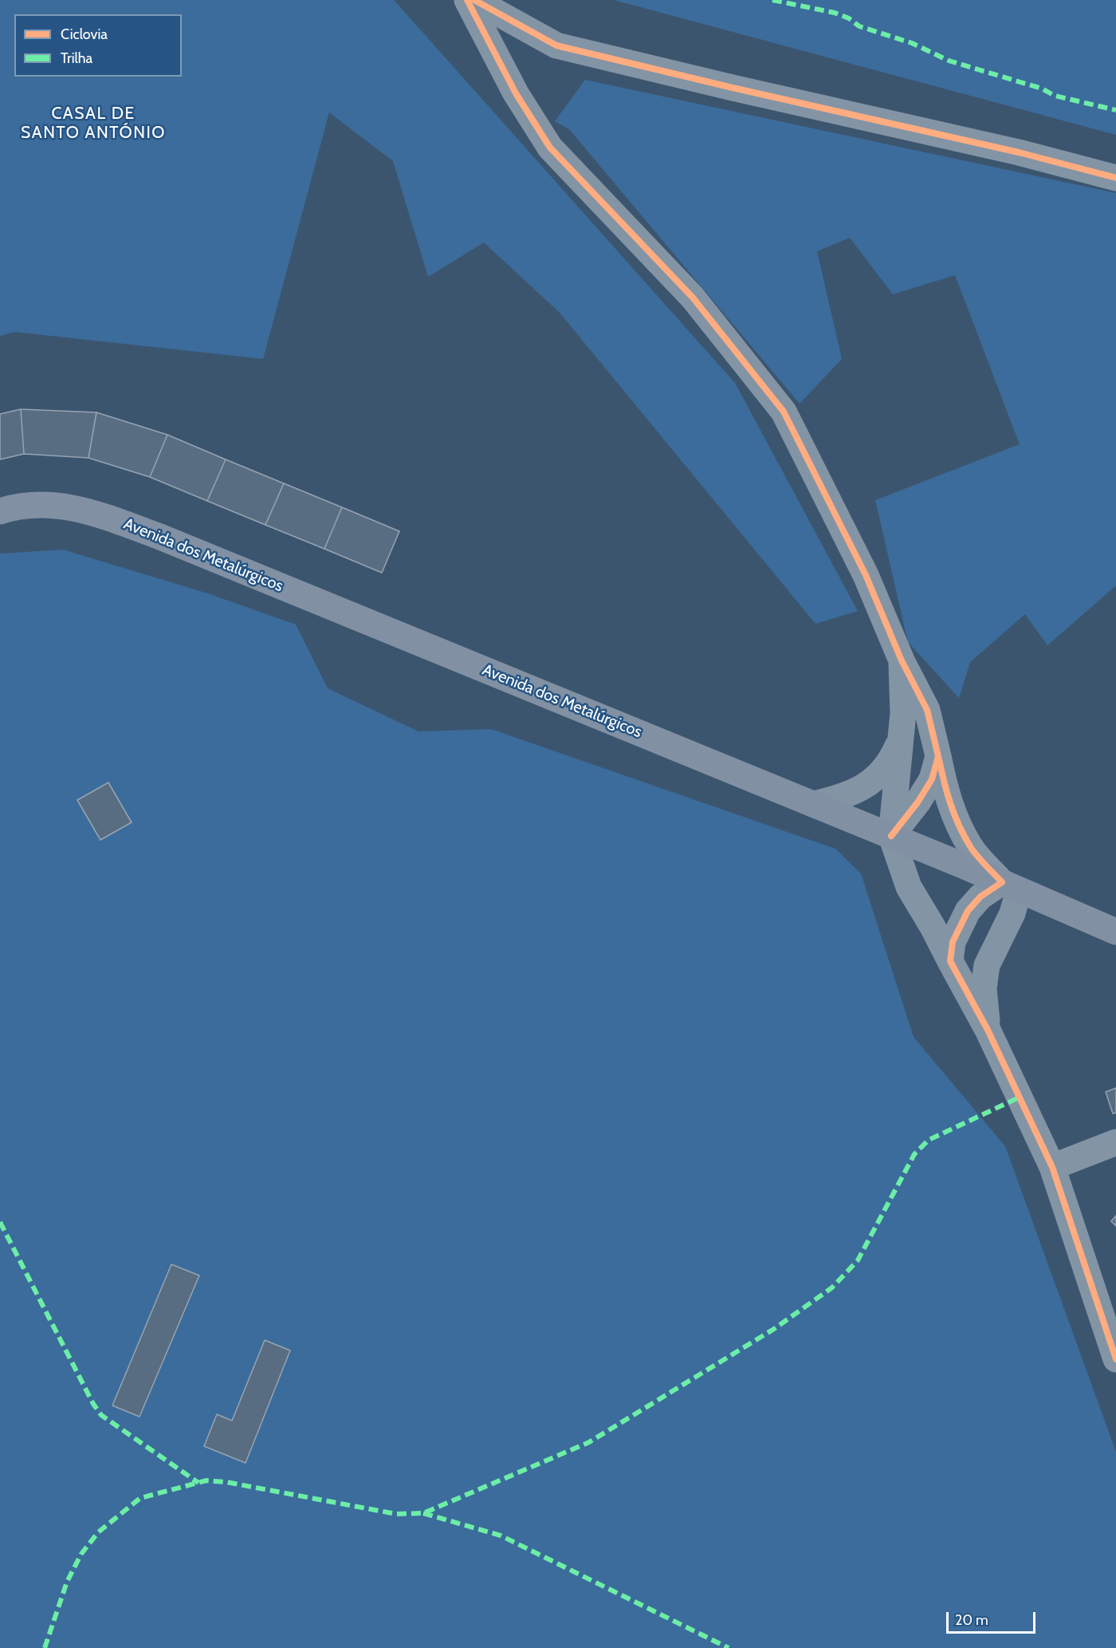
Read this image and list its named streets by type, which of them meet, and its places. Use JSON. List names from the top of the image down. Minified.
{"streets":{"main road":["Avenida dos Metalúrgicos"]},"districts":["CASAL DE SANTO ANTÓNIO"],"legend":["Ciclovia","Trilha"],"scale_bar":"20 m"}
